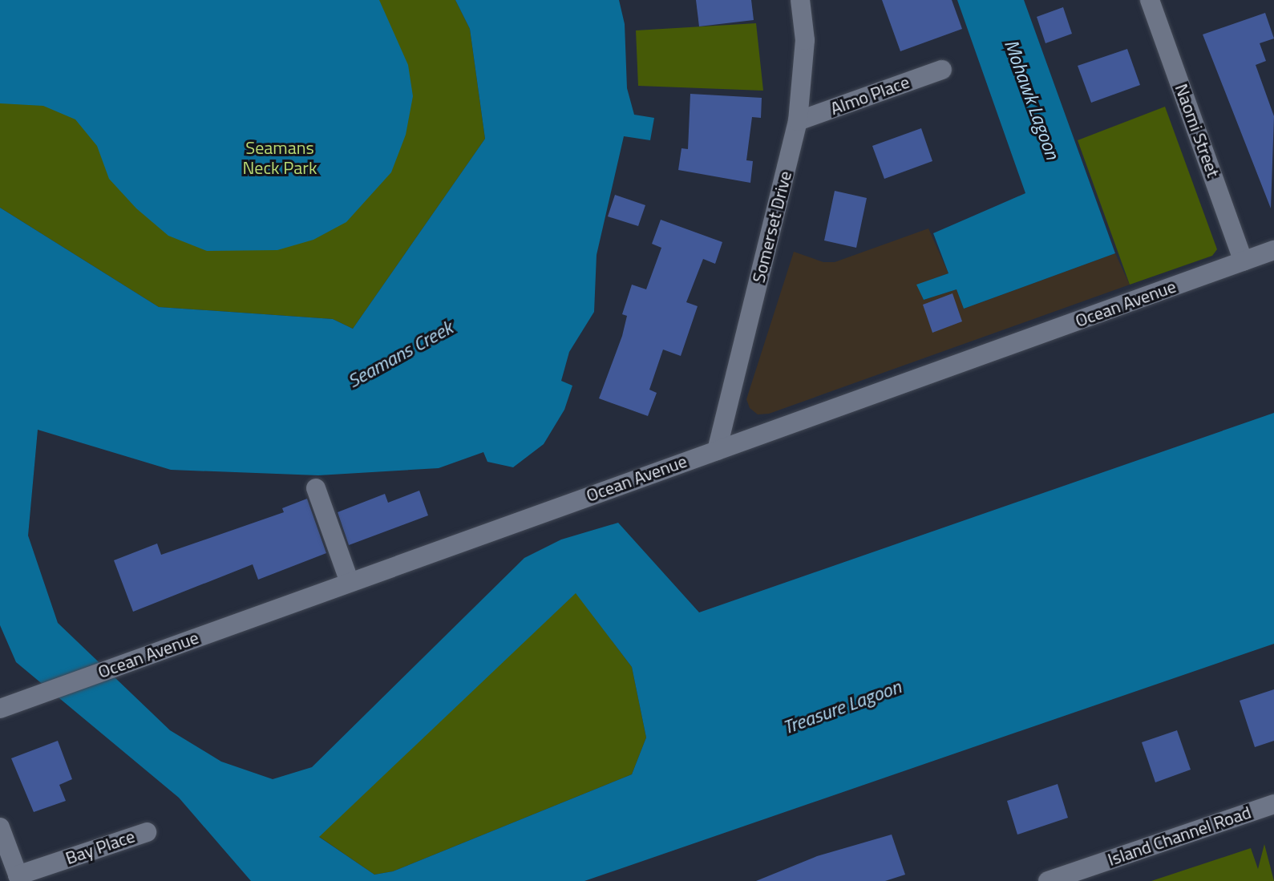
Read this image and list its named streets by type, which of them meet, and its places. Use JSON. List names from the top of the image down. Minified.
{"streets":{"street":["Almo Place","Naomi Street","Somerset Drive","Ocean Avenue","Island Channel Road","Bay Place"]},"crossings":[["Almo Place","Somerset Drive"],["Naomi Street","Ocean Avenue"],["Somerset Drive","Ocean Avenue"]],"water":["Mohawk Lagoon","Seamans Creek","Treasure Lagoon"],"parks":["Seamans Neck Park"]}
